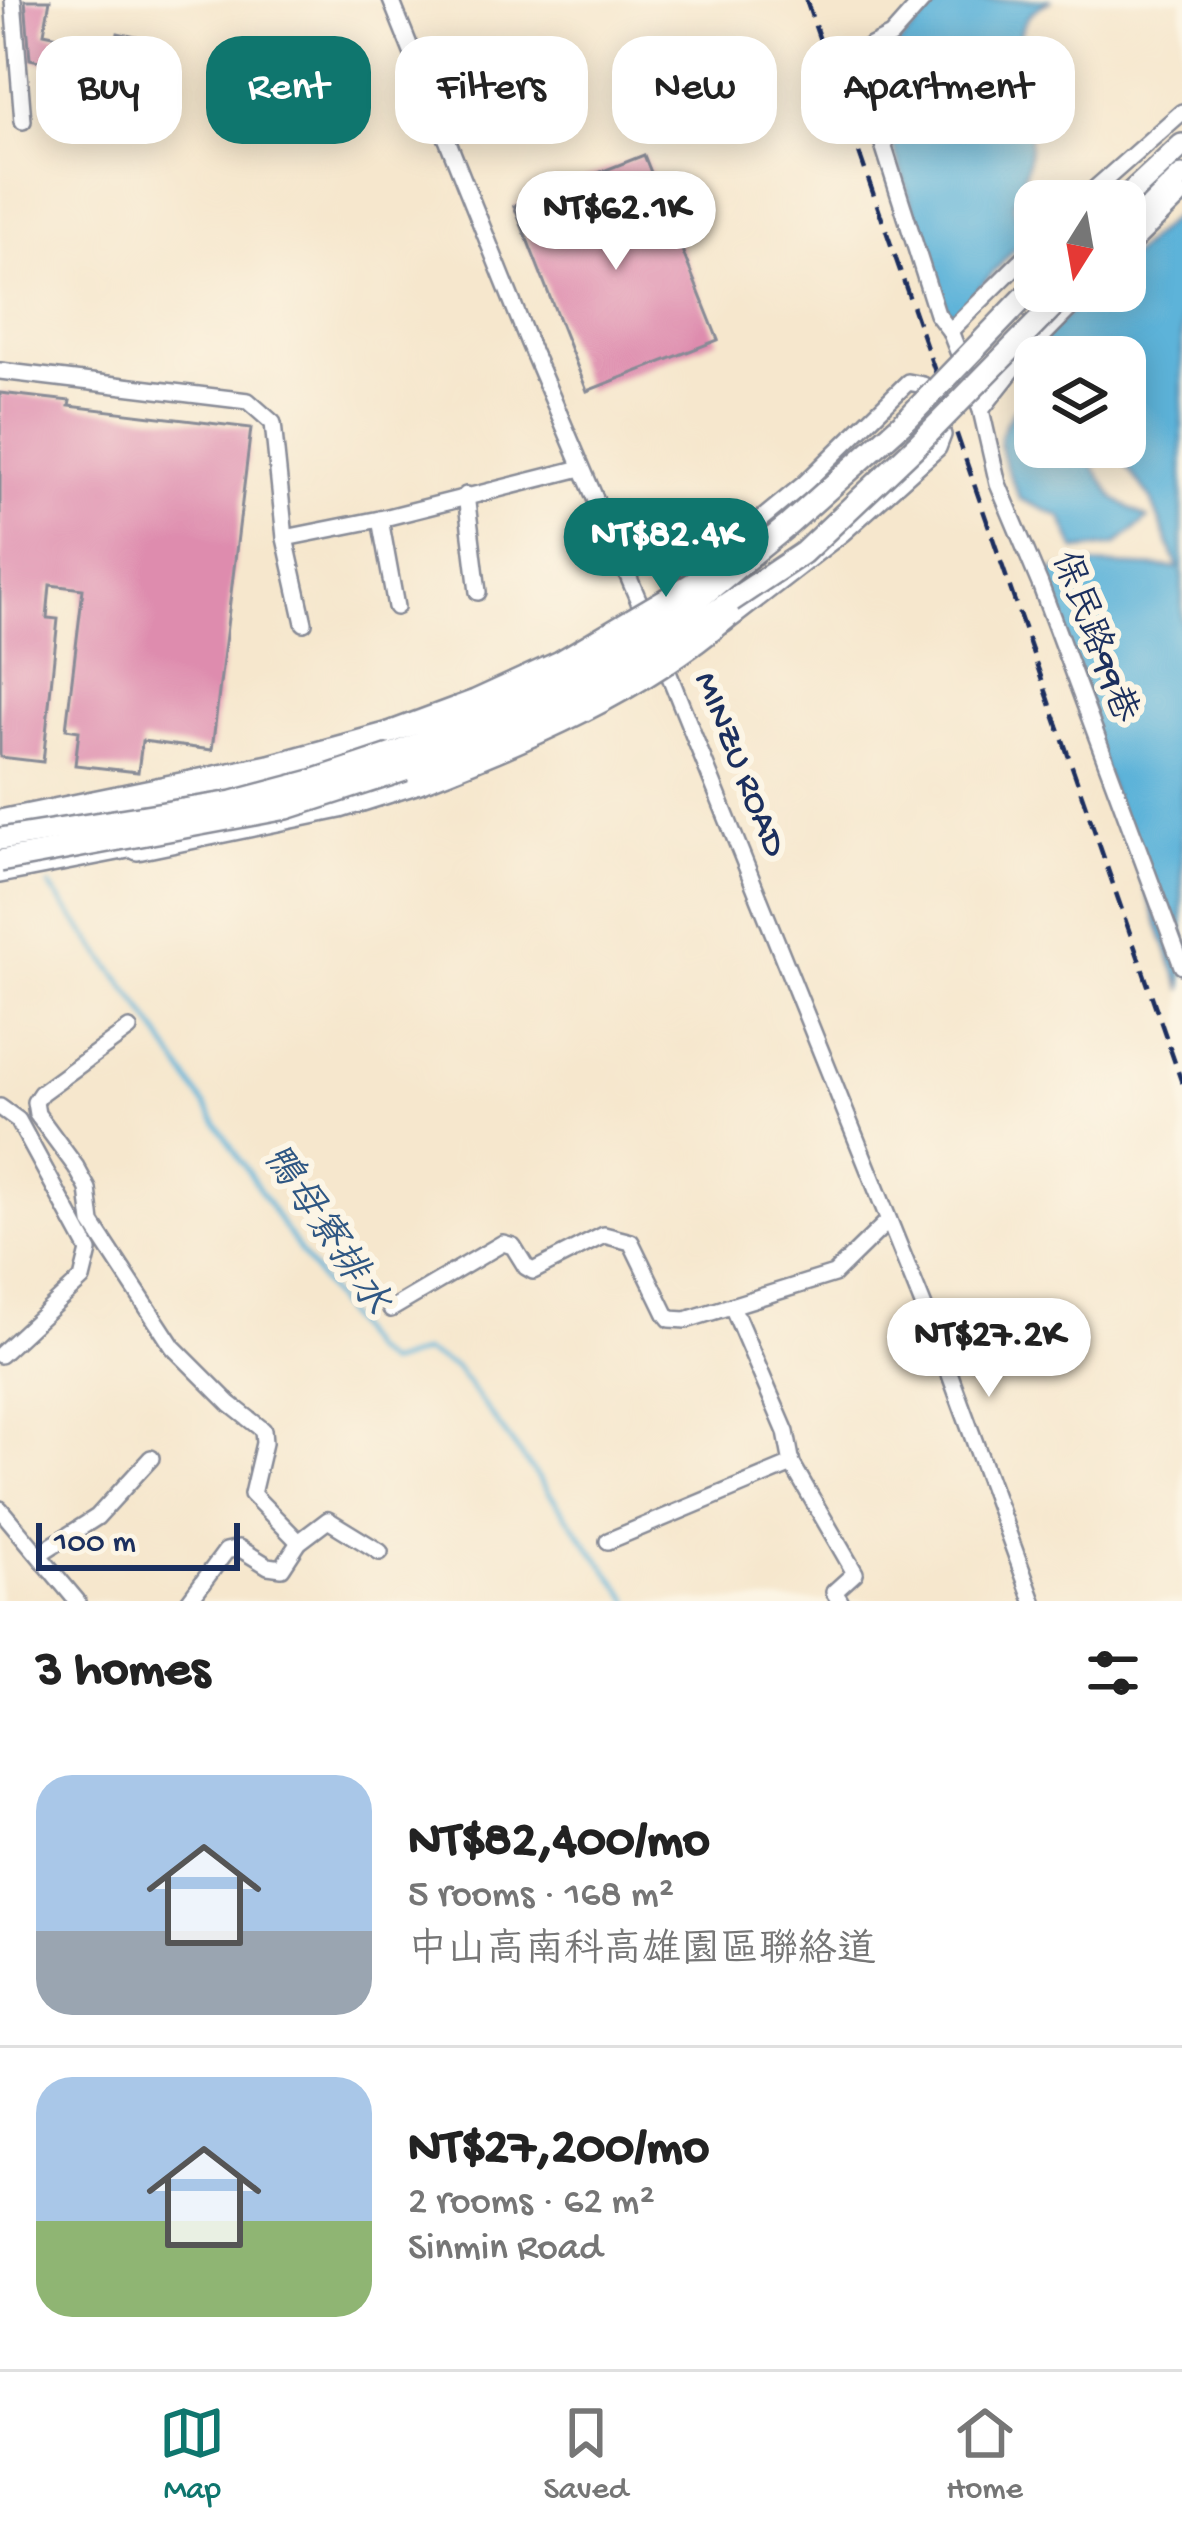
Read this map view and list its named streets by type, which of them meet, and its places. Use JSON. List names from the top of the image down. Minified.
{"streets":{"street":["保民路99巷","MINZU ROAD"]},"water":["鴨母寮排水"],"scale_bar":"100 m","north":"bottom","page":{"chip":["Buy","Rent","Filters","New","Apartment"],"price":["NT$62.1K","NT$82.4K","NT$27.2K"],"scale":"100 m","heading":"3 homes","list":[{"name":"NT$82,400/mo","note":"5 rooms · 168 m² · 中山高南科高雄園區聯絡道"},{"name":"NT$27,200/mo","note":"2 rooms · 62 m² · Sinmin Road"}],"tabs":["Map","Saved","Home"]}}
